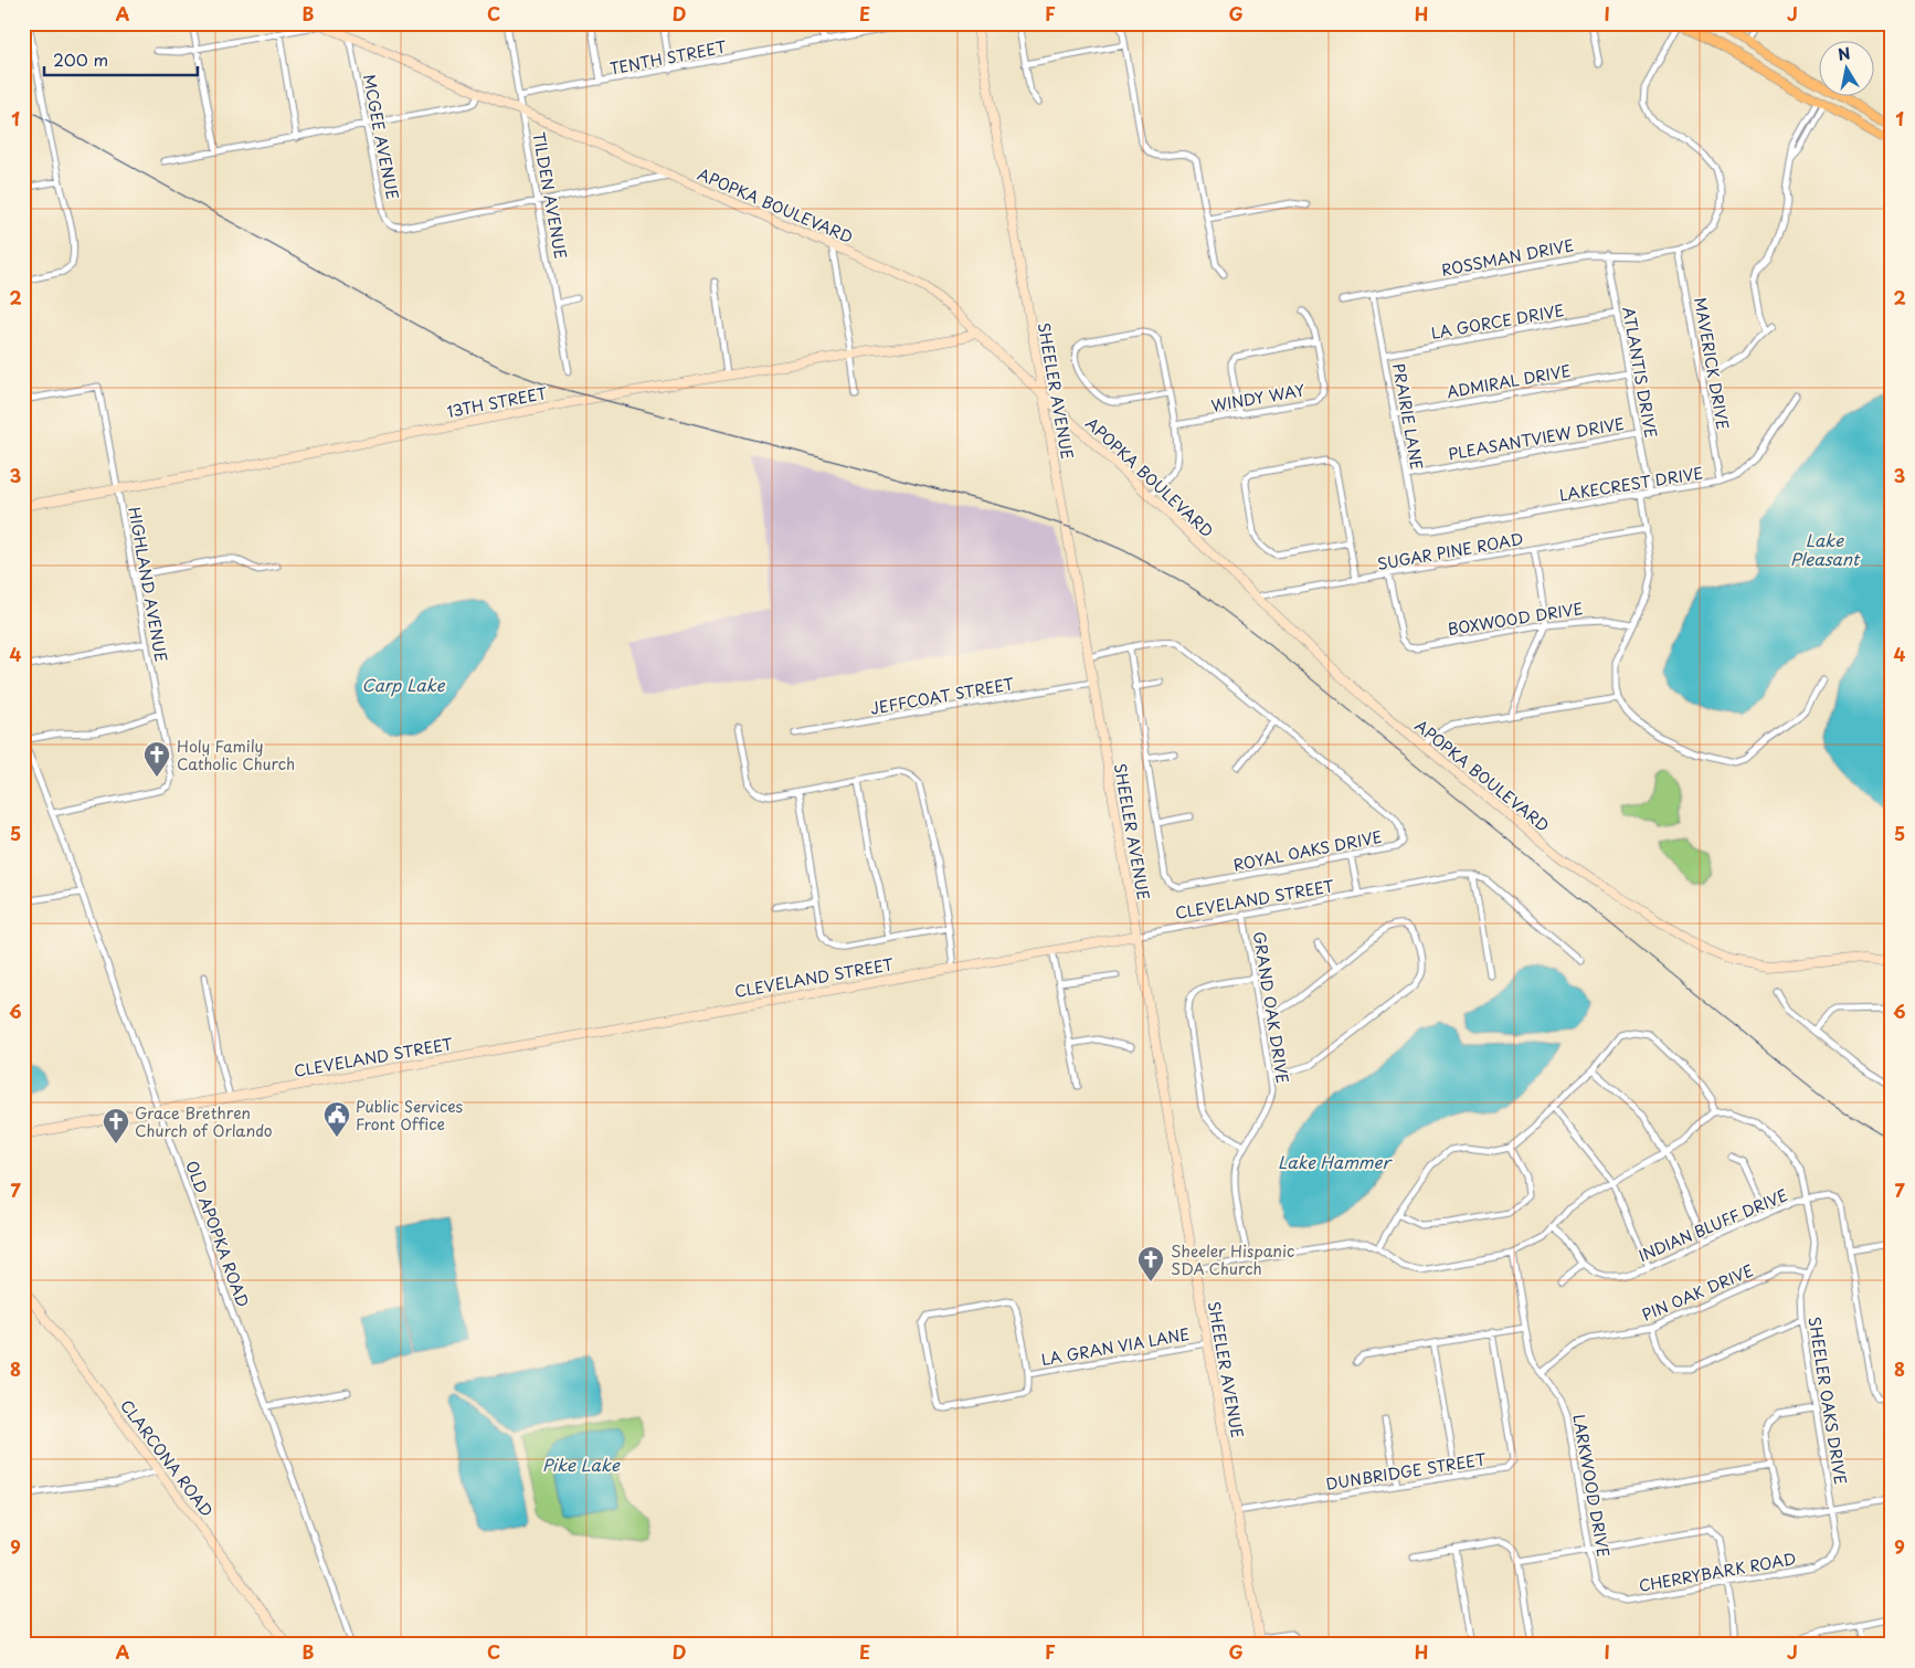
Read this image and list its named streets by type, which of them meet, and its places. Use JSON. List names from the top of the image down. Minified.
{"streets":{"street":["TENTH STREET","MCGEE AVENUE","TILDEN AVENUE","APOPKA BOULEVARD","ROSSMAN DRIVE","LA GORCE DRIVE","MAVERICK DRIVE","ATLANTIS DRIVE","ADMIRAL DRIVE","SHEELER AVENUE","WINDY WAY","13TH STREET","PRAIRIE LANE","PLEASANTVIEW DRIVE","LAKECREST DRIVE","SUGAR PINE ROAD","HIGHLAND AVENUE","BOXWOOD DRIVE","JEFFCOAT STREET","ROYAL OAKS DRIVE","CLEVELAND STREET","GRAND OAK DRIVE","INDIAN BLUFF DRIVE","OLD APOPKA ROAD","PIN OAK DRIVE","LA GRAN VIA LANE","SHEELER OAKS DRIVE","CLARCONA ROAD","DUNBRIDGE STREET","LARKWOOD DRIVE","CHERRYBARK ROAD"]},"crossings":[["TENTH STREET","TILDEN AVENUE"],["MCGEE AVENUE","TILDEN AVENUE"],["MCGEE AVENUE","APOPKA BOULEVARD"],["TILDEN AVENUE","APOPKA BOULEVARD"],["APOPKA BOULEVARD","SHEELER AVENUE"],["APOPKA BOULEVARD","13TH STREET"],["APOPKA BOULEVARD","SUGAR PINE ROAD"],["ROSSMAN DRIVE","MAVERICK DRIVE"],["ROSSMAN DRIVE","ATLANTIS DRIVE"],["ROSSMAN DRIVE","PRAIRIE LANE"],["LA GORCE DRIVE","ATLANTIS DRIVE"],["LA GORCE DRIVE","PRAIRIE LANE"],["MAVERICK DRIVE","LAKECREST DRIVE"],["ATLANTIS DRIVE","ADMIRAL DRIVE"],["ATLANTIS DRIVE","PLEASANTVIEW DRIVE"],["ATLANTIS DRIVE","LAKECREST DRIVE"],["ADMIRAL DRIVE","PRAIRIE LANE"],["SHEELER AVENUE","JEFFCOAT STREET"],["SHEELER AVENUE","ROYAL OAKS DRIVE"],["SHEELER AVENUE","CLEVELAND STREET"],["SHEELER AVENUE","LA GRAN VIA LANE"],["SHEELER AVENUE","DUNBRIDGE STREET"],["13TH STREET","HIGHLAND AVENUE"],["PRAIRIE LANE","PLEASANTVIEW DRIVE"],["PRAIRIE LANE","LAKECREST DRIVE"],["SUGAR PINE ROAD","BOXWOOD DRIVE"],["HIGHLAND AVENUE","OLD APOPKA ROAD"],["CLEVELAND STREET","GRAND OAK DRIVE"],["CLEVELAND STREET","OLD APOPKA ROAD"],["INDIAN BLUFF DRIVE","SHEELER OAKS DRIVE"],["PIN OAK DRIVE","SHEELER OAKS DRIVE"],["PIN OAK DRIVE","LARKWOOD DRIVE"],["SHEELER OAKS DRIVE","CHERRYBARK ROAD"],["LARKWOOD DRIVE","CHERRYBARK ROAD"]],"water":["Lake Pleasant","Carp Lake","Lake Hammer","Pike Lake"],"places":{"church":["Holy Family Catholic Church","Grace Brethren Church of Orlando","Sheeler Hispanic SDA Church"],"public building":["Public Services Front Office"]},"scale_bar":"200 m","north":"top","grid":{"columns":["A","B","C","D","E","F","G","H","I","J"],"rows":["1","2","3","4","5","6","7","8","9"]}}
